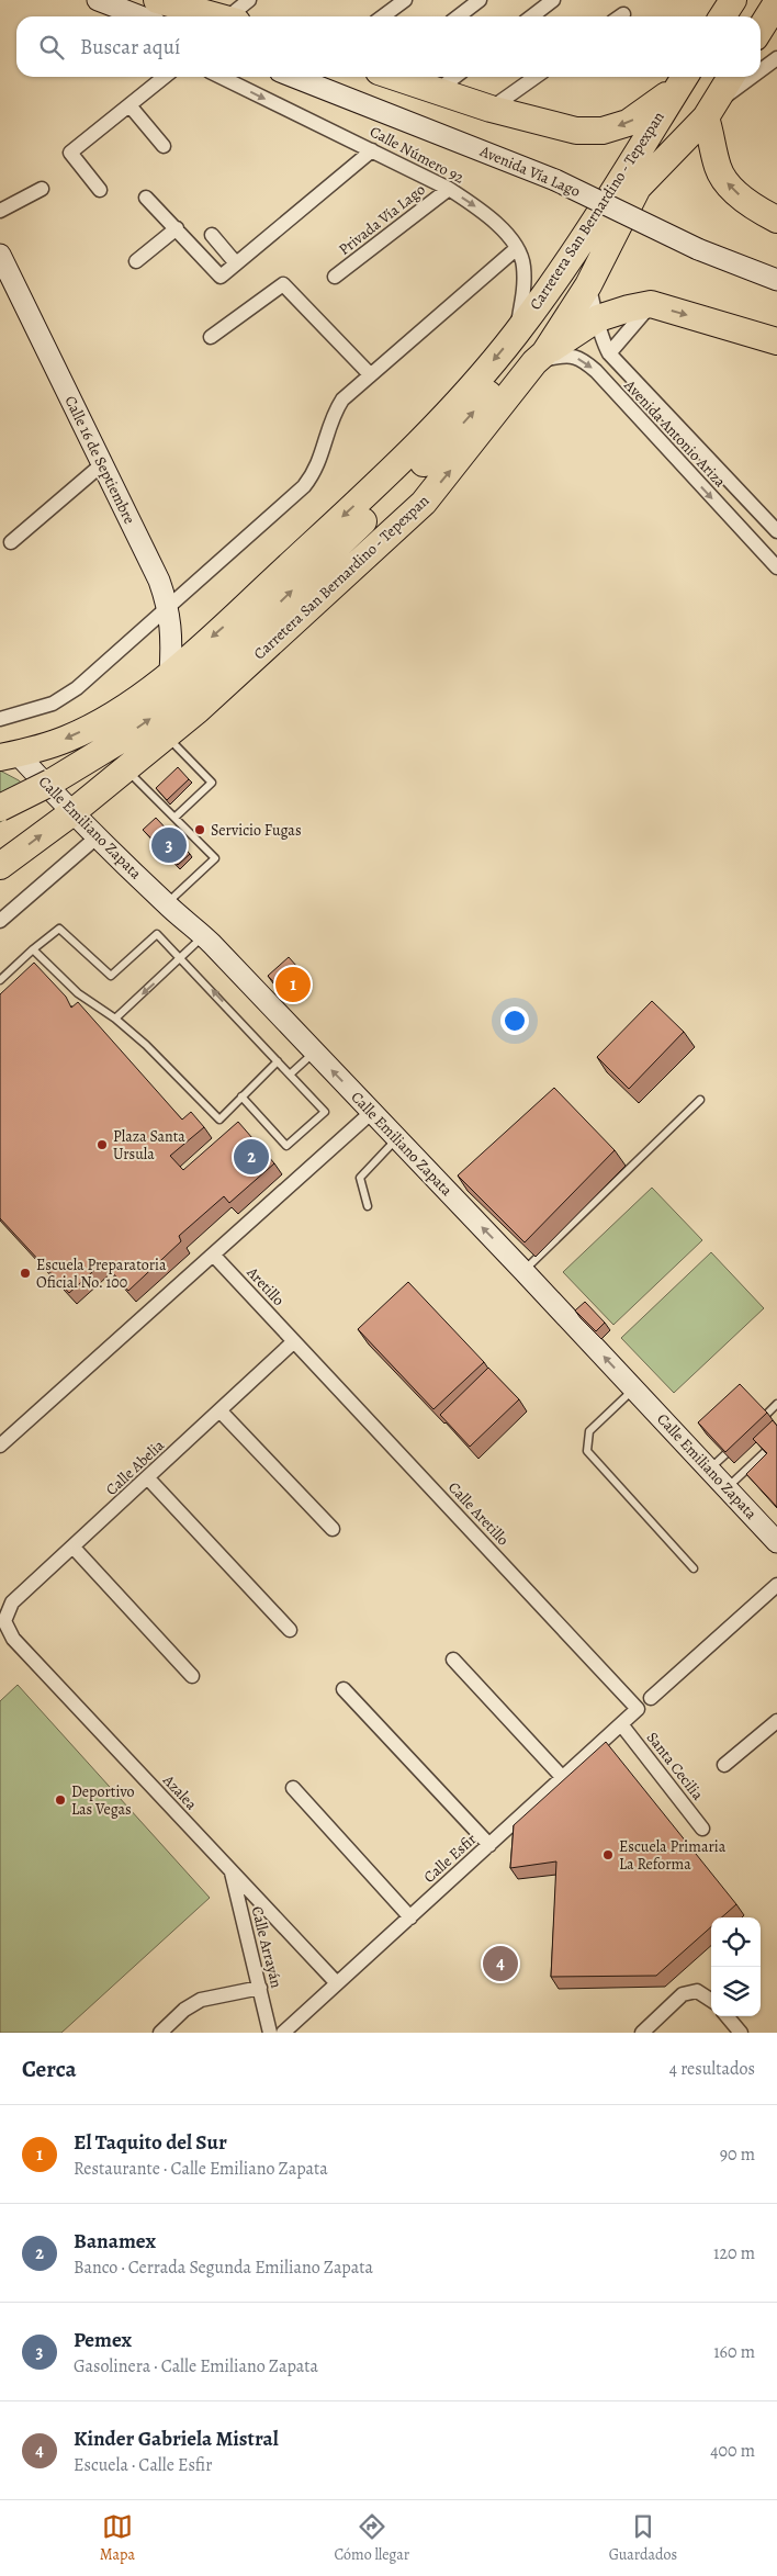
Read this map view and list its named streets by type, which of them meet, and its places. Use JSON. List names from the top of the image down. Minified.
{"streets":{"highway":["Carretera San Bernardino - Tepexpan"],"main road":["Avenida Vía Lago","Calle 16 de Septiembre","Calle Emiliano Zapata"],"street":["Calle Número 92","Privada Vía Lago","Avenida Antonio Ariza","Aretillo","Calle Abelia","Calle Aretillo","Santa Cecilia","Azalea","Calle Esfir","Calle Arrayán"]},"crossings":[["Calle Número 92","Carretera San Bernardino - Tepexpan"],["Calle Número 92","Privada Vía Lago"],["Calle Número 92","Avenida Antonio Ariza"],["Carretera San Bernardino - Tepexpan","Avenida Antonio Ariza"],["Carretera San Bernardino - Tepexpan","Calle 16 de Septiembre"],["Carretera San Bernardino - Tepexpan","Calle Emiliano Zapata"],["Aretillo","Calle Abelia"],["Aretillo","Calle Aretillo"],["Calle Abelia","Calle Aretillo"],["Calle Abelia","Azalea"],["Calle Aretillo","Calle Esfir"],["Santa Cecilia","Calle Esfir"],["Azalea","Calle Esfir"],["Azalea","Calle Arrayán"]],"one_way":["Calle Número 92","Calle Emiliano Zapata"],"places":["Servicio Fugas","Plaza Santa Ursula","Escuela Preparatoria Oficial No. 100","Deportivo Las Vegas","Escuela Primaria La Reforma"],"page":{"search":"Buscar aquí","pins":["3","1","2","4"],"heading":["Cerca","4 resultados"],"list":[{"mark":"1","name":"El Taquito del Sur","note":"Restaurante · Calle Emiliano Zapata","value":"90 m"},{"mark":"2","name":"Banamex","note":"Banco · Cerrada Segunda Emiliano Zapata","value":"120 m"},{"mark":"3","name":"Pemex","note":"Gasolinera · Calle Emiliano Zapata","value":"160 m"},{"mark":"4","name":"Kinder Gabriela Mistral","note":"Escuela · Calle Esfir","value":"400 m"}],"nav":["Mapa","Cómo llegar","Guardados"]}}
